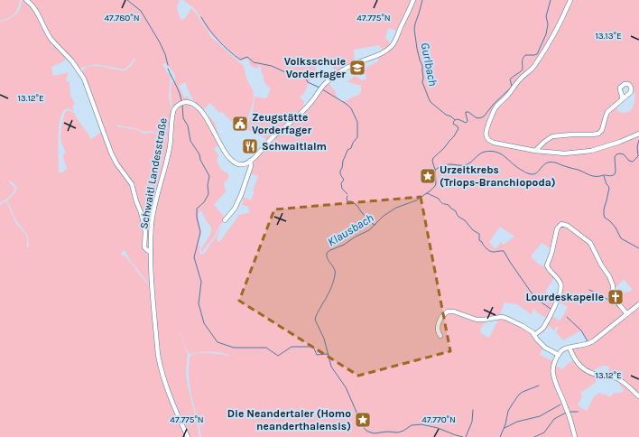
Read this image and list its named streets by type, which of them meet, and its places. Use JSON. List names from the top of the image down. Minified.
{"streets":{"street":["Schwaitl Landesstraße"]},"water":["Gurlbach","Klausbach"],"places":{"school or university":["Volksschule Vorderfager"],"public building":["Zeugstätte Vorderfager"],"restaurant":["Schwaitlalm"],"place":["Urzeitkrebs (Triops-Branchiopoda)","Die Neandertaler (Homo neanderthalensis)"],"church":["Lourdeskapelle"]},"coordinates":["47.780°N","47.775°N","13.13°E","13.12°E","47.770°N"]}
